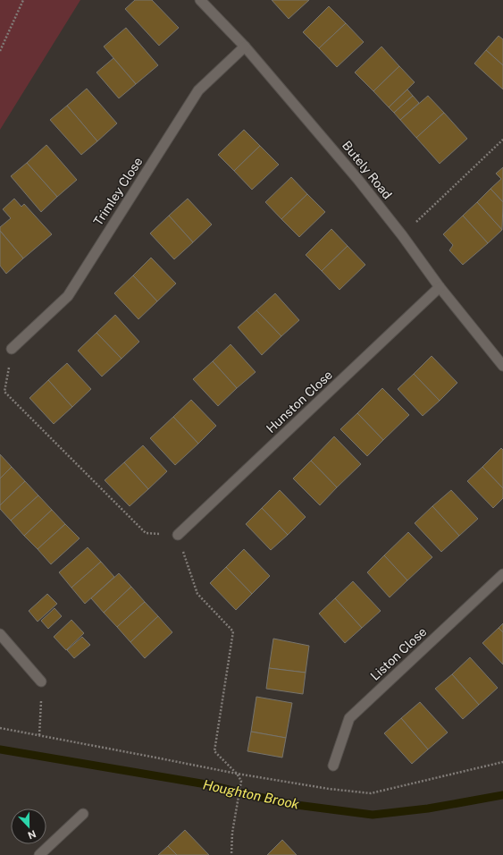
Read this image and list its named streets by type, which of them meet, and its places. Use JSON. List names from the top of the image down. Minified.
{"streets":{"street":["Butely Road","Trimley Close","Hunston Close","Liston Close"]},"crossings":[["Butely Road","Trimley Close"],["Butely Road","Hunston Close"]],"water":["Houghton Brook"],"north":"bottom"}
